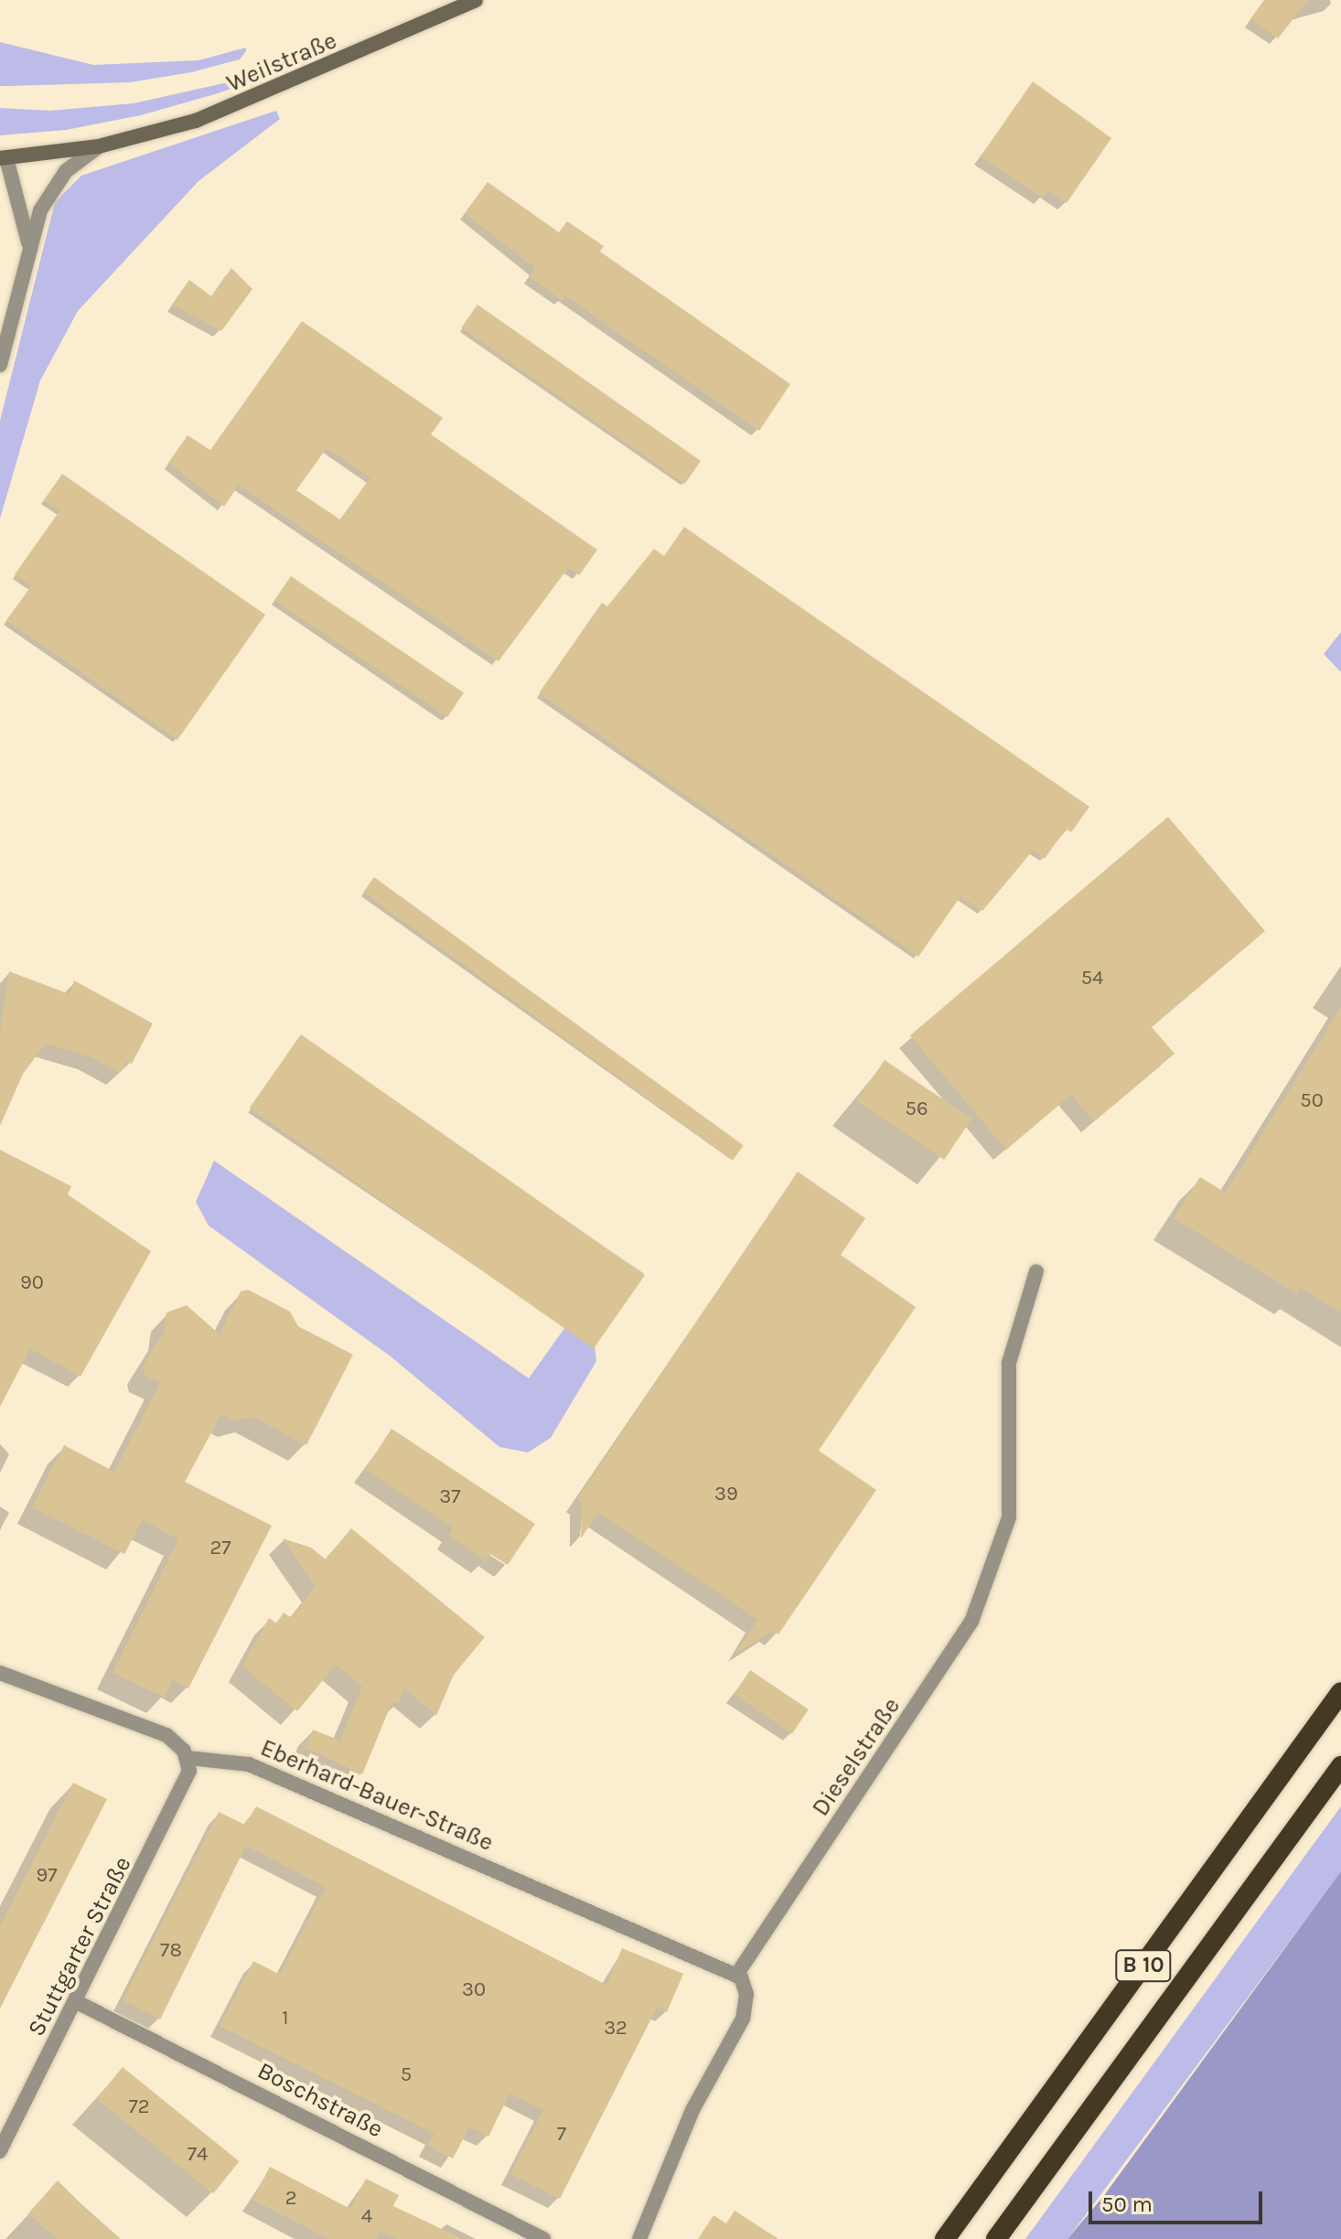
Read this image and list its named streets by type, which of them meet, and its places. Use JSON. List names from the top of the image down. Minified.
{"streets":{"highway":["B 10"],"main road":["Weilstraße"],"street":["Dieselstraße","Eberhard-Bauer-Straße","Stuttgarter Straße","Boschstraße"]},"crossings":[["Dieselstraße","Eberhard-Bauer-Straße"],["Eberhard-Bauer-Straße","Stuttgarter Straße"],["Stuttgarter Straße","Boschstraße"]],"house_numbers":["54","50","56","90","39","37","27","97","78","30","1","32","5","72","7","74","2","4"],"scale_bar":"50 m"}
